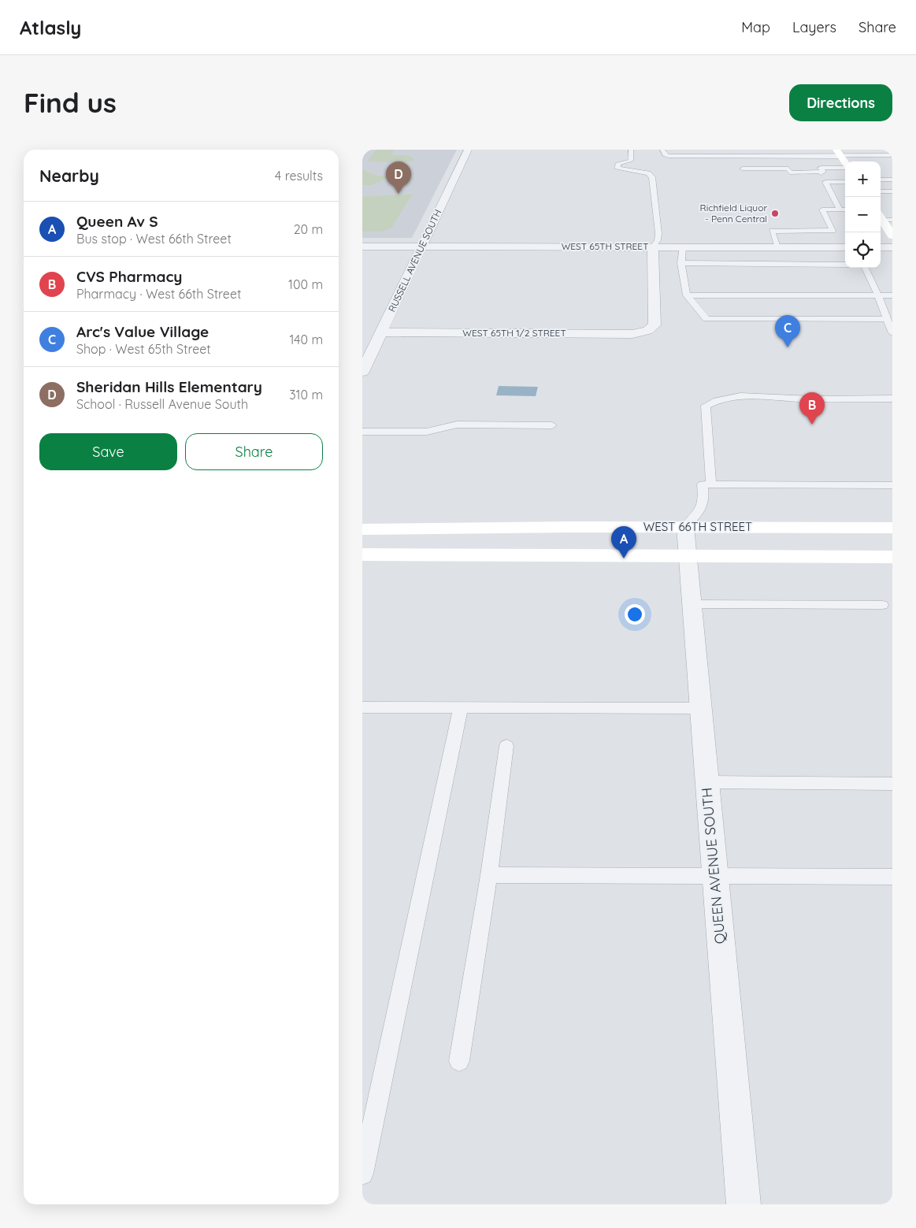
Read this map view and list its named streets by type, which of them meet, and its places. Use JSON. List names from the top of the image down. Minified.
{"streets":{"main road":["WEST 66TH STREET"],"street":["WEST 65TH STREET","RUSSELL AVENUE SOUTH","WEST 65TH 1/2 STREET","QUEEN AVENUE SOUTH"]},"crossings":[["WEST 65TH STREET","RUSSELL AVENUE SOUTH"],["WEST 65TH STREET","WEST 65TH 1/2 STREET"],["RUSSELL AVENUE SOUTH","WEST 65TH 1/2 STREET"],["WEST 66TH STREET","QUEEN AVENUE SOUTH"]],"places":["Richfield Liquor - Penn Central"],"page":{"header":"Atlasly","nav":["Map","Layers","Share"],"buttons":["Directions",["Save","Share"]],"title":"Find us","heading":["Nearby","4 results"],"map_buttons":["+","−"],"pins":["D","C","B","A"],"list":[{"mark":"A","name":"Queen Av S","note":"Bus stop · West 66th Street","value":"20 m"},{"mark":"B","name":"CVS Pharmacy","note":"Pharmacy · West 66th Street","value":"100 m"},{"mark":"C","name":"Arc's Value Village","note":"Shop · West 65th Street","value":"140 m"},{"mark":"D","name":"Sheridan Hills Elementary","note":"School · Russell Avenue South","value":"310 m"}]}}
